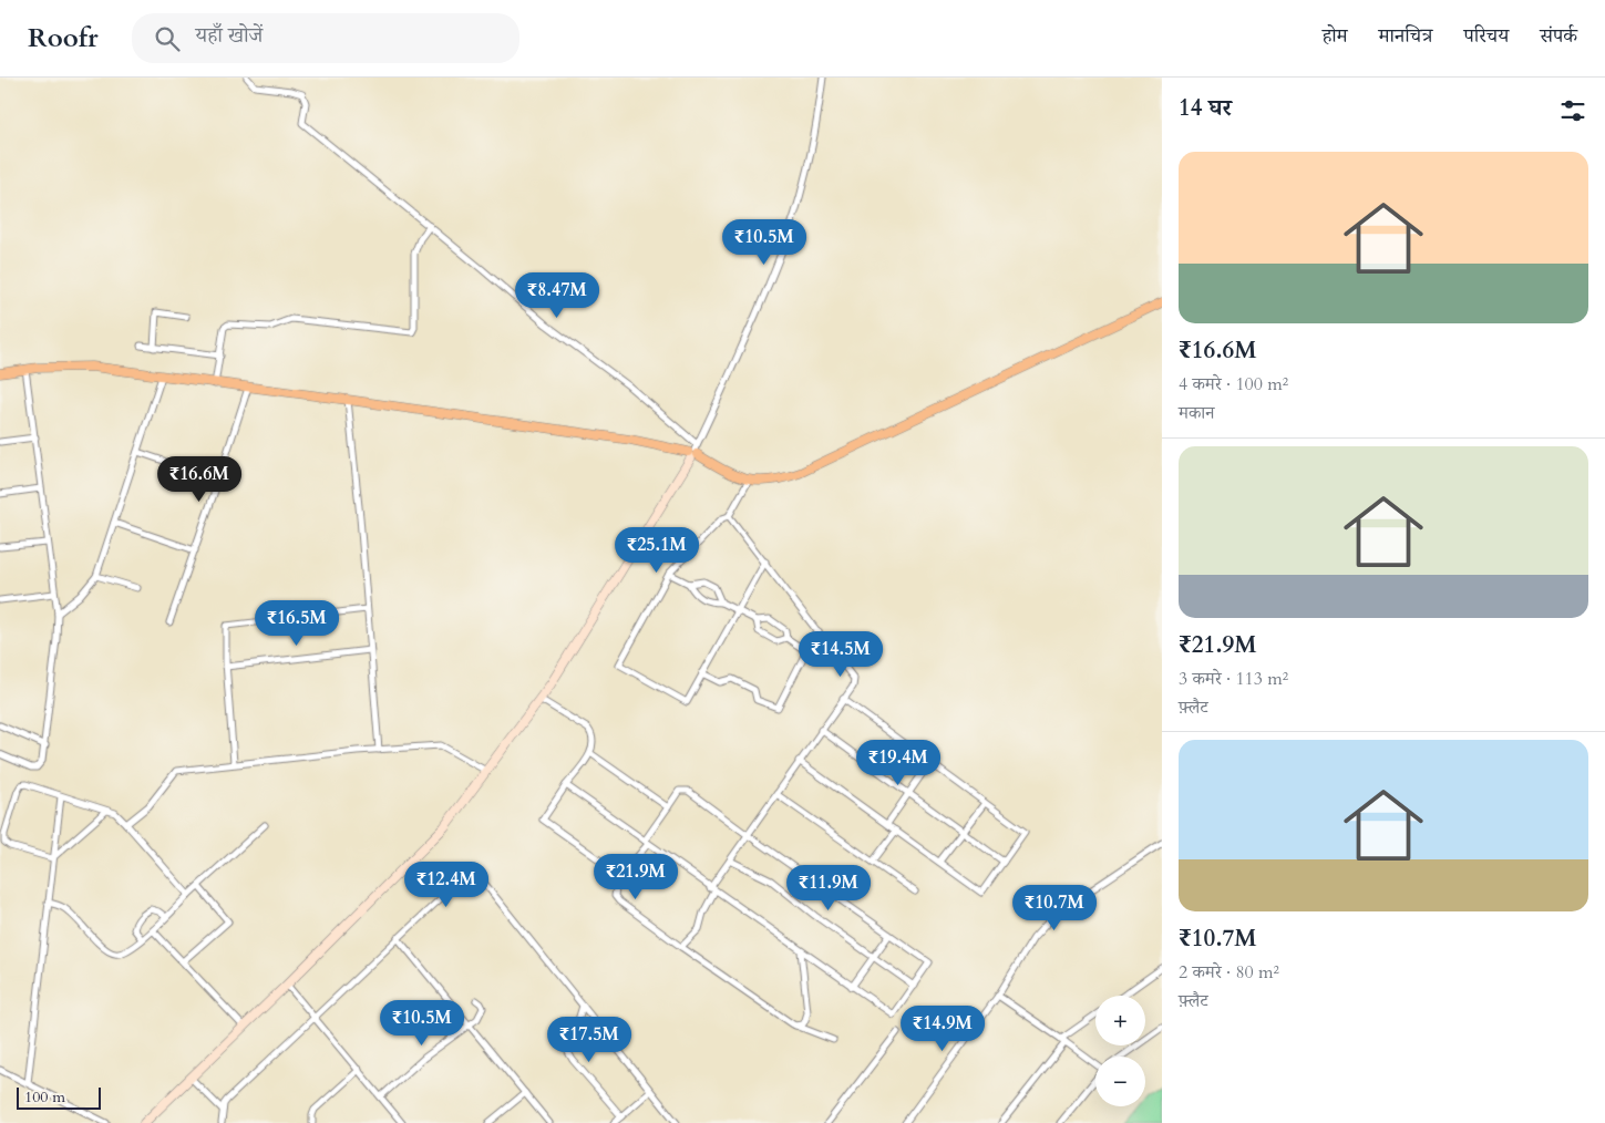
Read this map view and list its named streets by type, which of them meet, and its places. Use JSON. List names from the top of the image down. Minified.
{"scale_bar":"100 m","page":{"header":"Roofr","search":"यहाँ खोजें","nav":["होम","मानचित्र","परिचय","संपर्क"],"heading":"14 घर","list":[{"name":"₹16.6M","note":"4 कमरे · 100 m² · मकान"},{"name":"₹21.9M","note":"3 कमरे · 113 m² · फ़्लैट"},{"name":"₹10.7M","note":"2 कमरे · 80 m² · फ़्लैट"}],"price":["₹10.5M","₹8.47M","₹16.6M","₹25.1M","₹16.5M","₹14.5M","₹19.4M","₹21.9M","₹12.4M","₹11.9M","₹10.7M","₹10.5M","₹14.9M","₹17.5M"],"map_buttons":["+","−"],"scale":"100 m"}}
